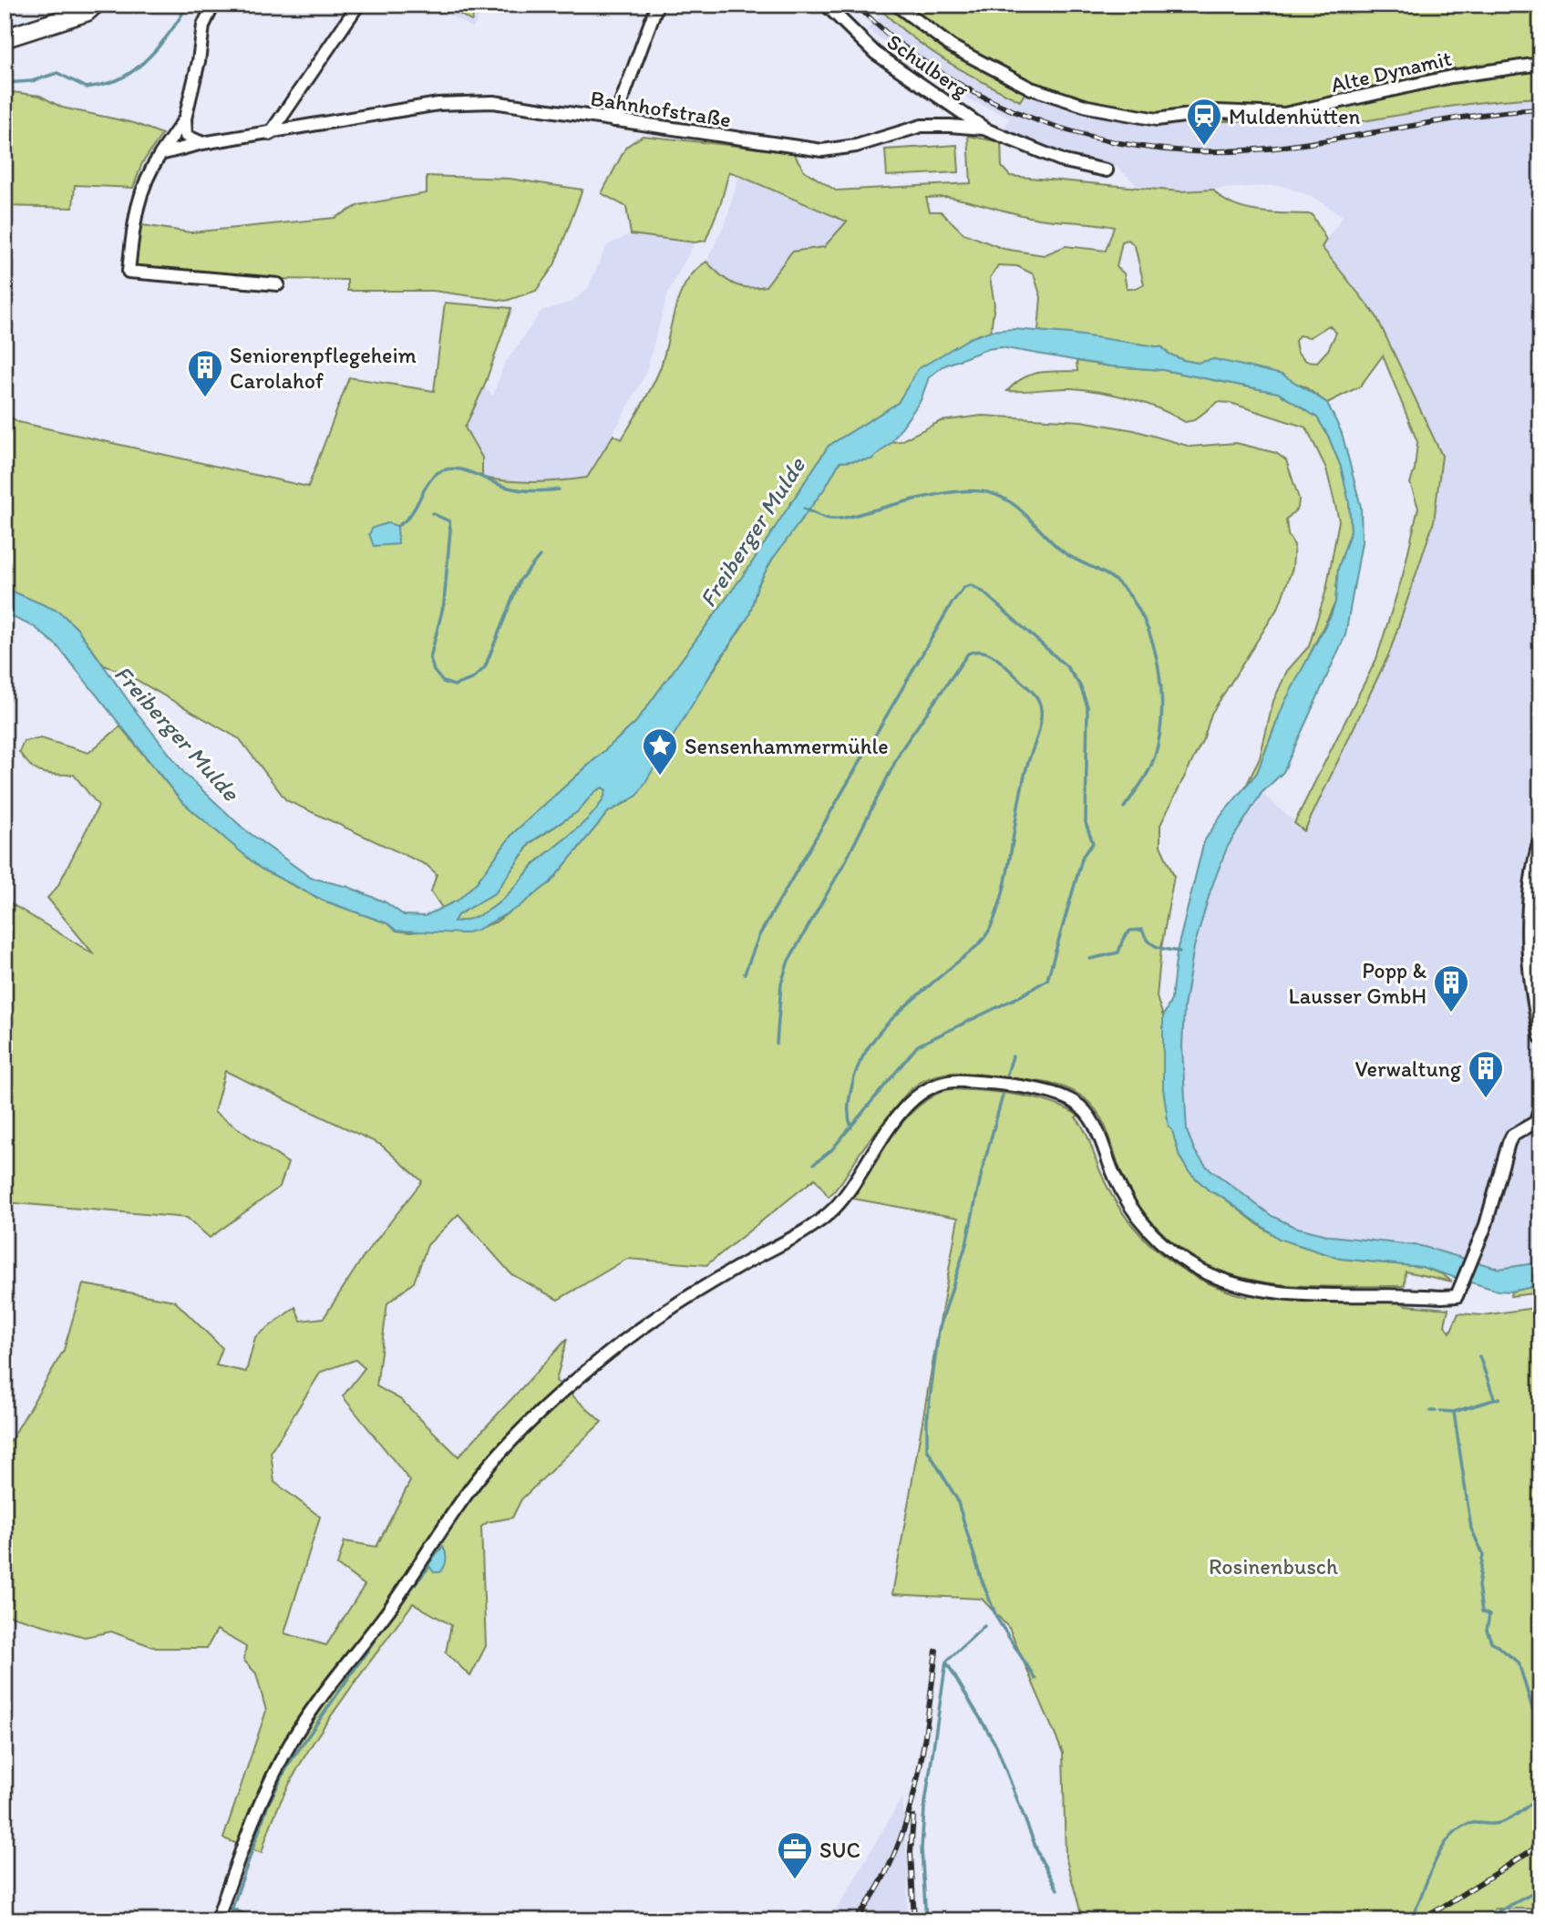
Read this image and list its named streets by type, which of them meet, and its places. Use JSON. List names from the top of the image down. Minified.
{"streets":{"street":["Schulberg","Alte Dynamit","Bahnhofstraße"]},"crossings":[["Schulberg","Bahnhofstraße"]],"water":["Freiberger Mulde"],"parks":["Rosinenbusch"],"places":{"station":["Muldenhütten"],"building":["Seniorenpflegeheim Carolahof","Popp & Lausser GmbH","Verwaltung"],"place":["Sensenhammermühle"],"office":["SUC"]}}
